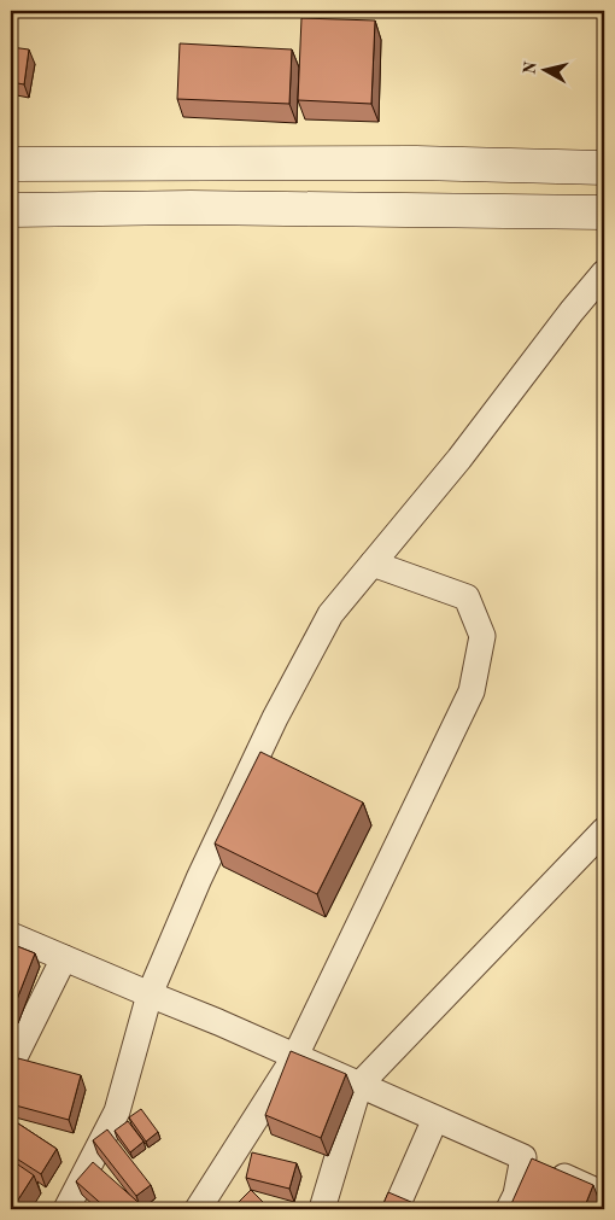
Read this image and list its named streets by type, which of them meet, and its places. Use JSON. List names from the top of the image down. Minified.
{"north":"left"}
